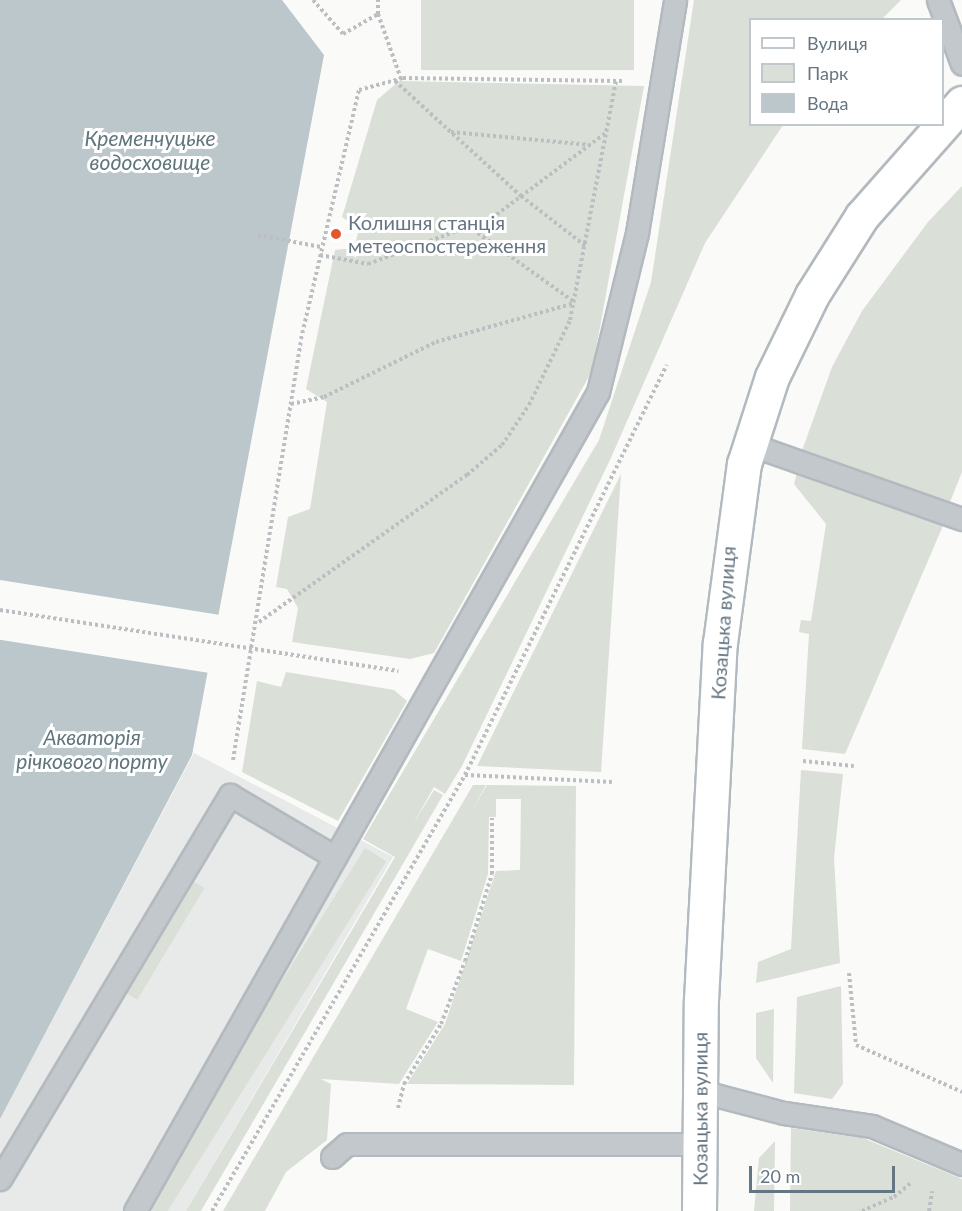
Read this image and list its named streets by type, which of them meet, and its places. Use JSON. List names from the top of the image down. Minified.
{"streets":{"main road":["Козацька вулиця"]},"water":["Кременчуцьке водосховище","Акваторія річкового порту"],"places":["Колишня станція метеоспостереження"],"legend":["Вулиця","Парк","Вода"],"scale_bar":"20 m"}
